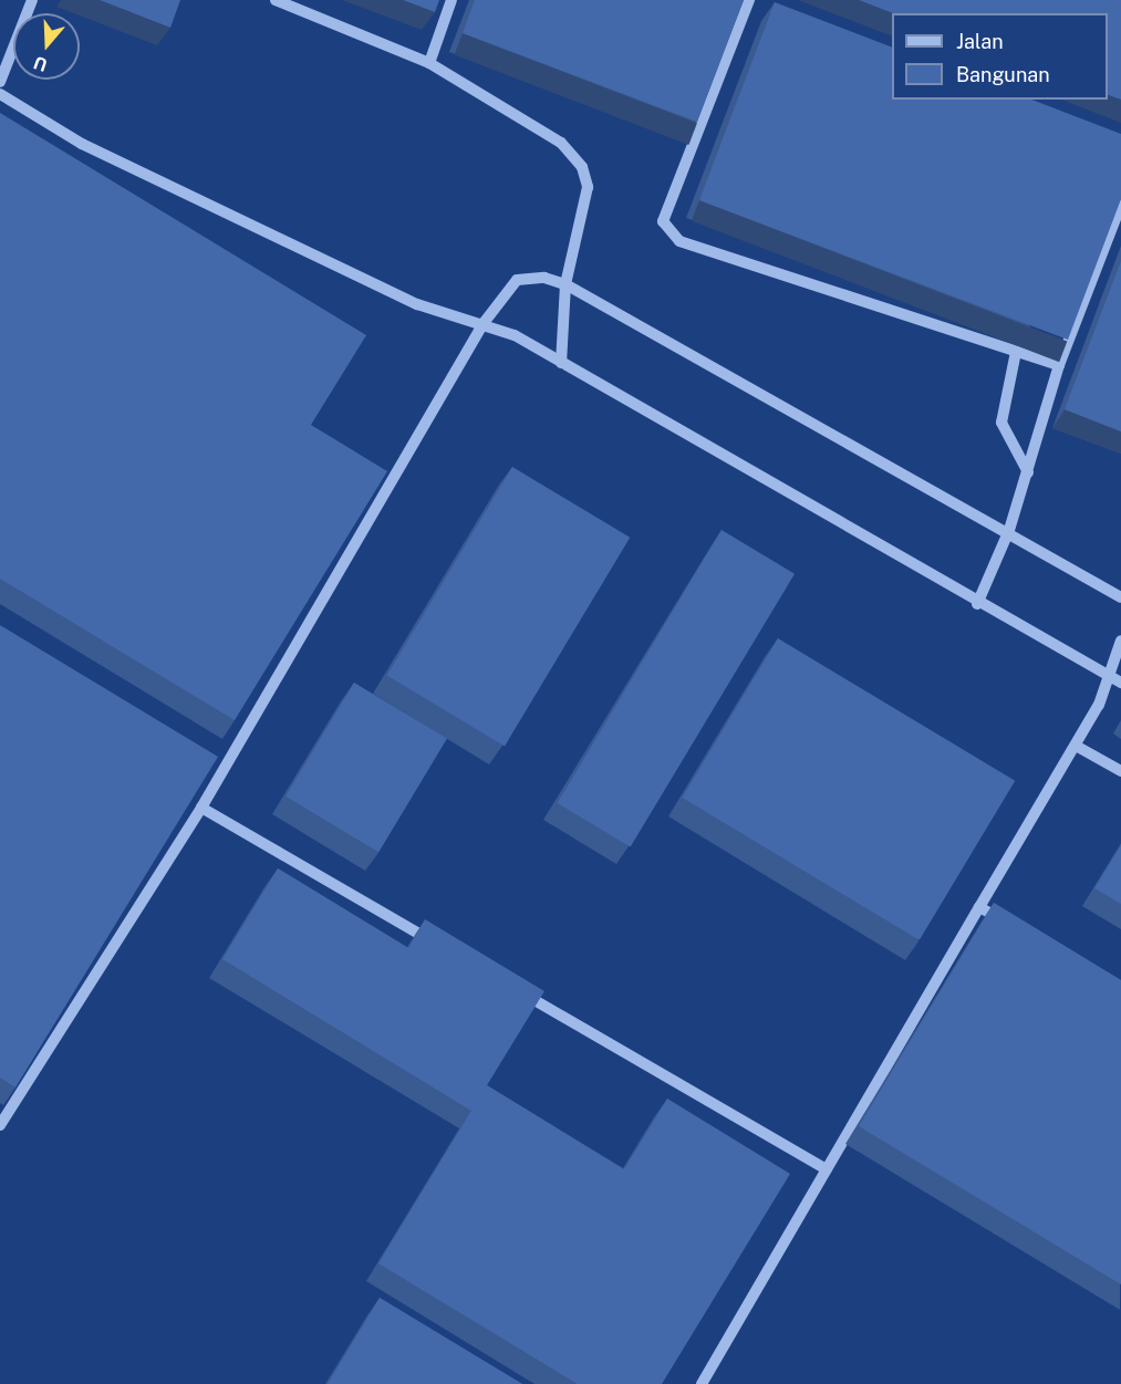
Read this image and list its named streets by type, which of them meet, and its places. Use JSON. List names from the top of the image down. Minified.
{"legend":["Jalan","Bangunan"],"north":"bottom"}
